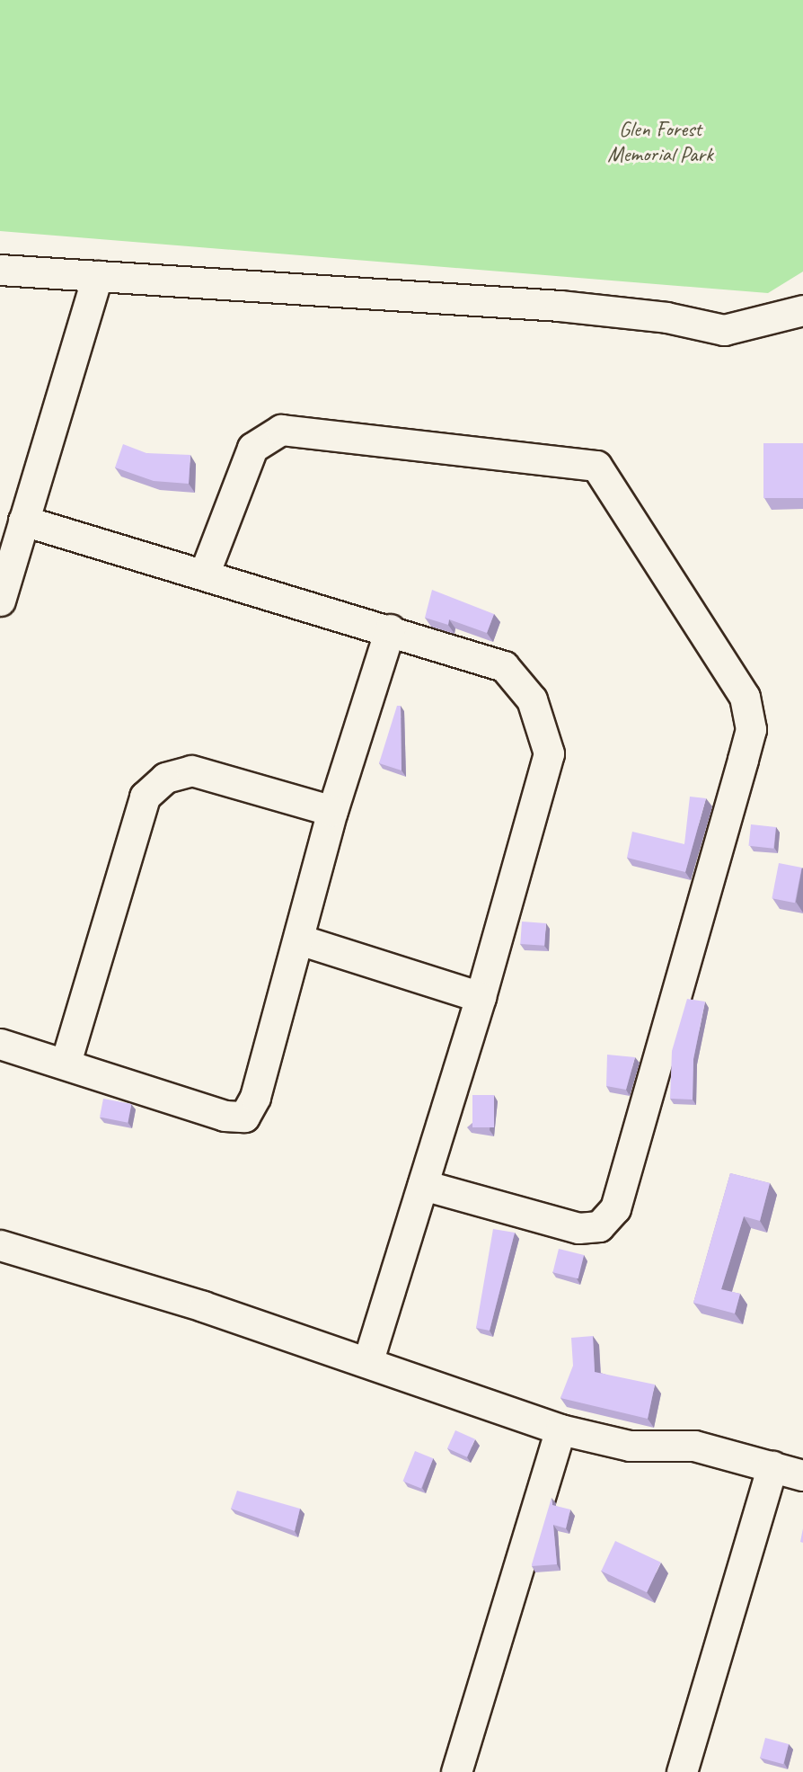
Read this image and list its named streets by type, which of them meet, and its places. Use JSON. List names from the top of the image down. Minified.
{"parks":["Glen Forest Memorial Park"]}
